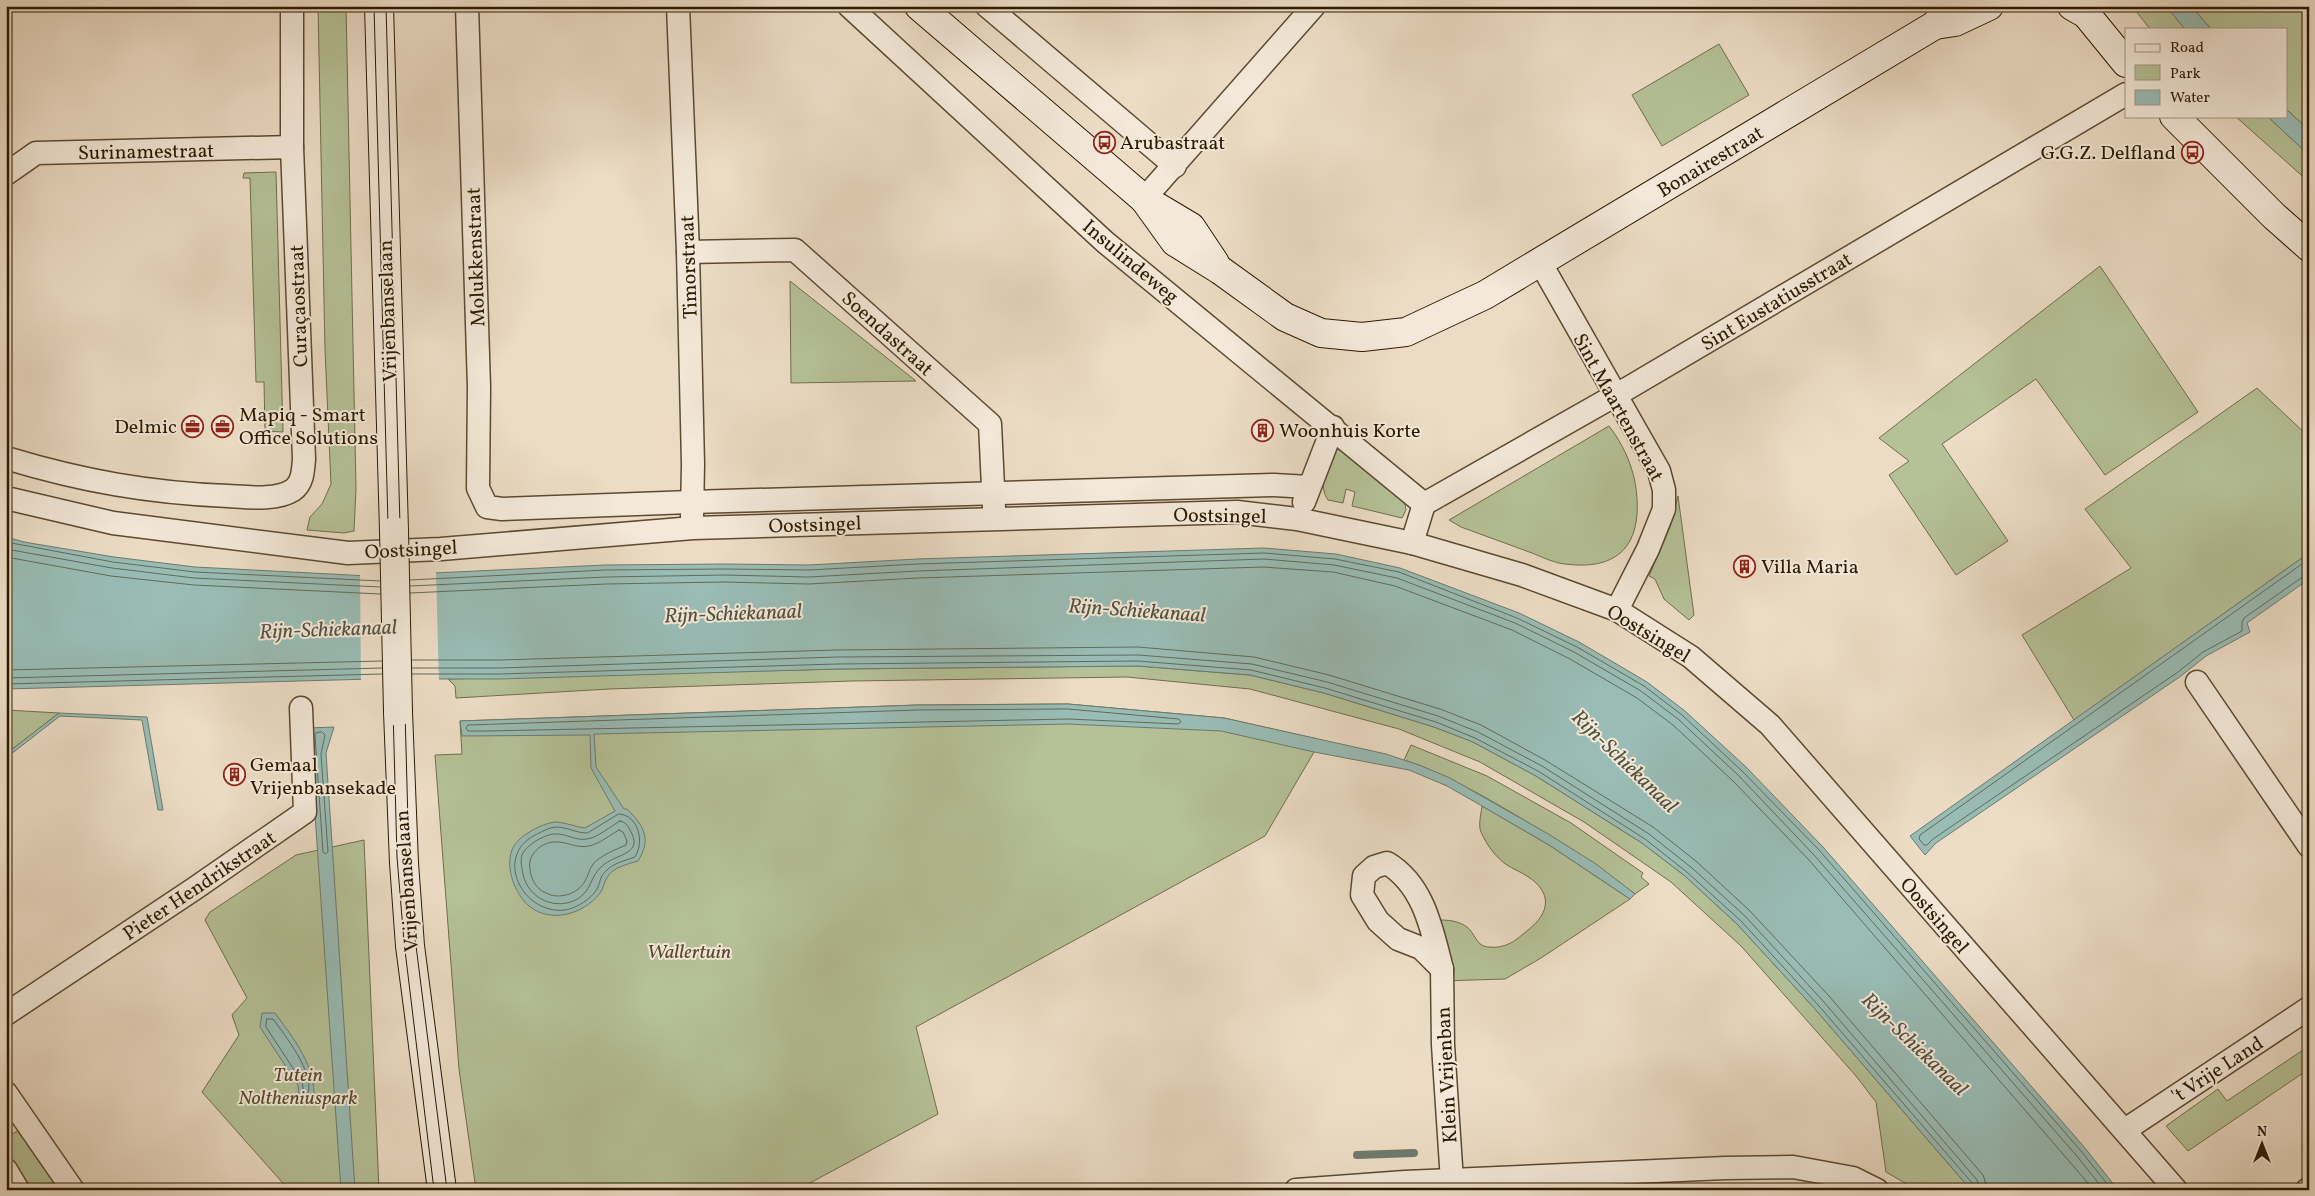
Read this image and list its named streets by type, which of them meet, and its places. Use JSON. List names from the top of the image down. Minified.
{"streets":{"main road":["Bonairestraat","Vrijenbanselaan"],"street":["Surinamestraat","Molukkenstraat","Insulindeweg","Timorstraat","Sint Eustatiusstraat","Curaçaostraat","Soendastraat","Sint Maartenstraat","Oostsingel","Pieter Hendrikstraat","'t Vrije Land","Klein Vrijenban"]},"crossings":[["Surinamestraat","Curaçaostraat"],["Bonairestraat","Sint Maartenstraat"],["Molukkenstraat","Oostsingel"],["Insulindeweg","Sint Eustatiusstraat"],["Timorstraat","Soendastraat"],["Timorstraat","Oostsingel"],["Sint Eustatiusstraat","Sint Maartenstraat"],["Soendastraat","Oostsingel"],["Sint Maartenstraat","Oostsingel"],["Oostsingel","'t Vrije Land"]],"water":["Rijn-Schiekanaal"],"parks":["Wallertuin","Tutein Noltheniuspark"],"places":{"bus stop":["Arubastraat","G.G.Z. Delfland"],"office":["Delmic","Mapiq - Smart Office Solutions"],"building":["Woonhuis Korte","Villa Maria","Gemaal Vrijenbansekade"]},"legend":["Road","Park","Water"],"north":"top"}
